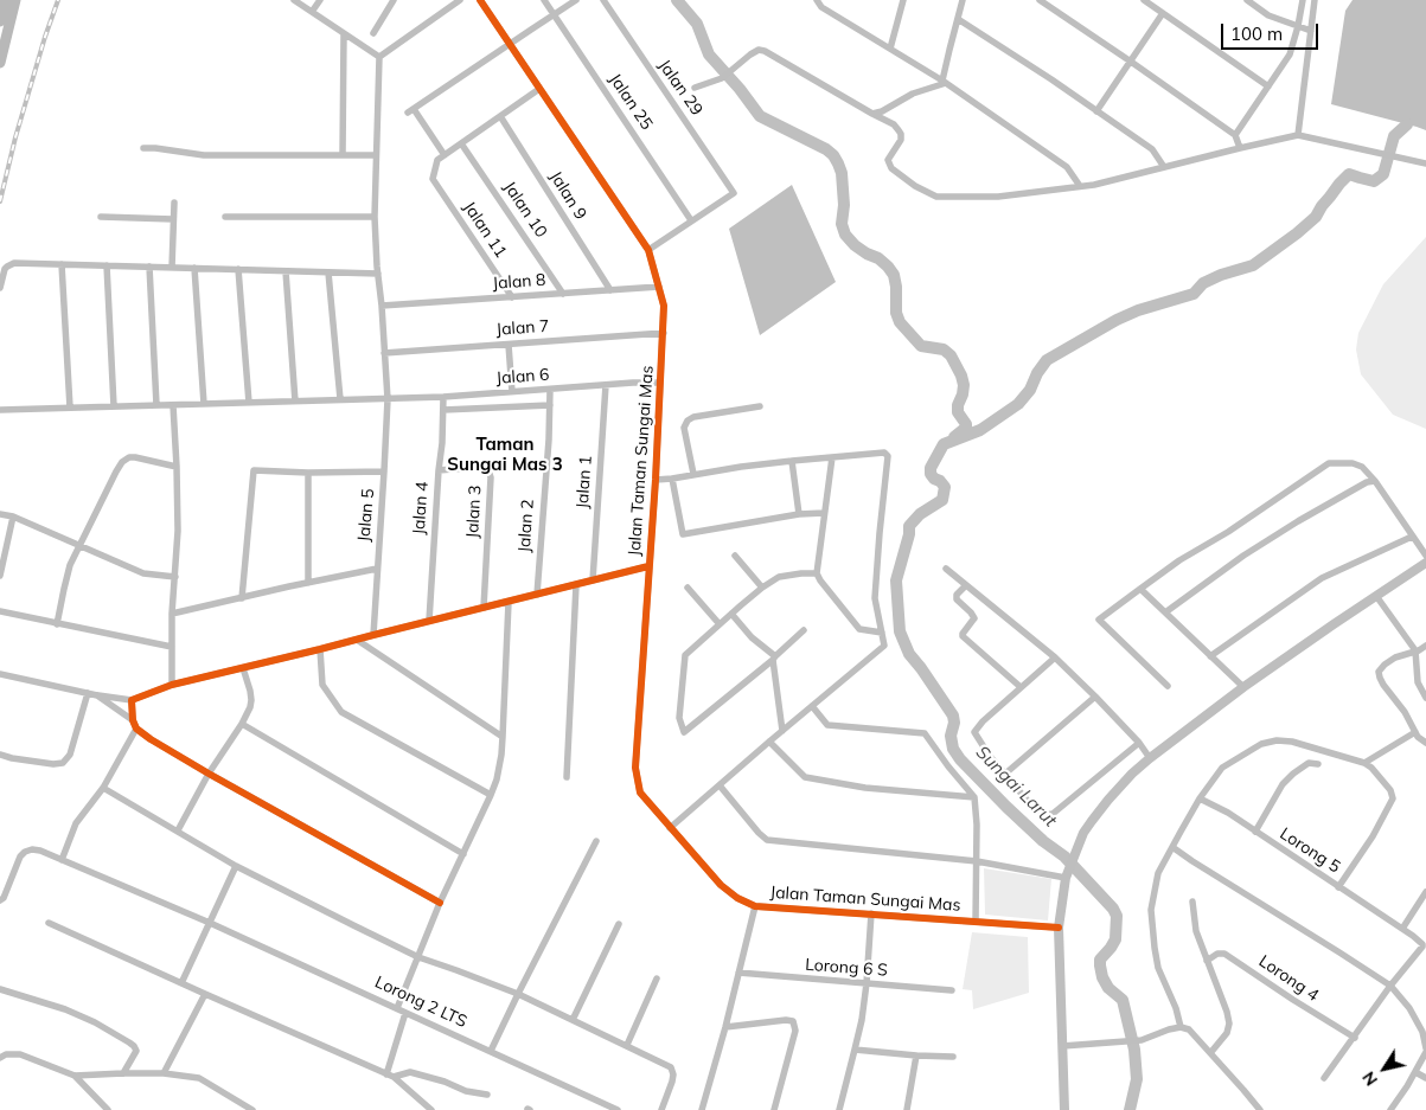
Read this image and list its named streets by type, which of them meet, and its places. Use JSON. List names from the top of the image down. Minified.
{"streets":{"street":["Jalan 29","Jalan 25","Jalan 9","Jalan 10","Jalan 11","Jalan 8","Jalan 7","Jalan 6","Jalan Taman Sungai Mas","Jalan 1","Jalan 4","Jalan 3","Jalan 5","Jalan 2","Lorong 5","Lorong 6 S","Lorong 4","Lorong 2 LTS"]},"crossings":[["Jalan 29","Jalan 25"],["Jalan 9","Jalan 8"],["Jalan 10","Jalan 8"],["Jalan 11","Jalan 8"],["Jalan 8","Jalan Taman Sungai Mas"],["Jalan 8","Jalan 5"],["Jalan 7","Jalan Taman Sungai Mas"],["Jalan 7","Jalan 5"],["Jalan 6","Jalan Taman Sungai Mas"],["Jalan 6","Jalan 1"],["Jalan 6","Jalan 4"],["Jalan 6","Jalan 5"],["Jalan 6","Jalan 2"],["Jalan 4","Jalan 3"]],"districts":["Taman Sungai Mas 3"],"water":["Sungai Larut"],"scale_bar":"100 m","north":"bottom left"}
